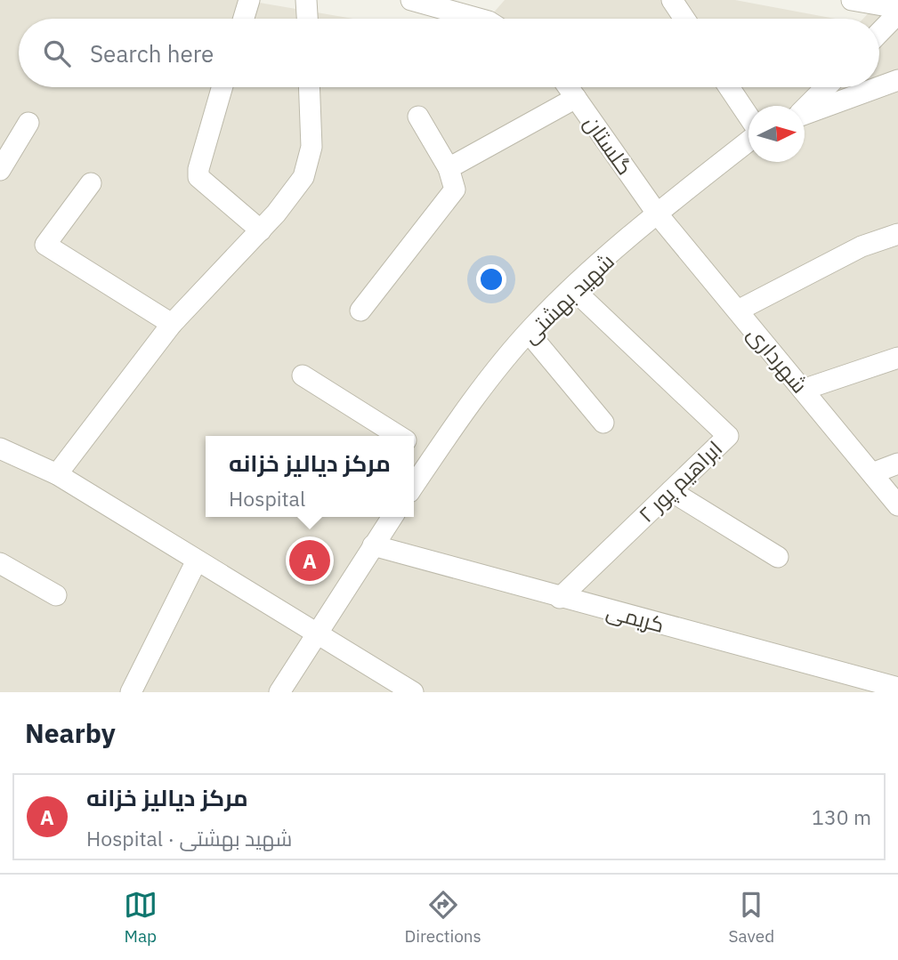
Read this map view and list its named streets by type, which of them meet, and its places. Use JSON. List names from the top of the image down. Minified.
{"streets":{"street":["گلستان","شهید بهشتی","شهرداری","ابراهیم پور ۲","کریمی"]},"crossings":[["گلستان","شهید بهشتی"],["گلستان","شهرداری"],["شهید بهشتی","شهرداری"],["شهید بهشتی","ابراهیم پور ۲"],["ابراهیم پور ۲","کریمی"]],"north":"right","page":{"search":"Search here","popup":["مرکز دیالیز خزانه","Hospital"],"pins":"A","heading":"Nearby","list":[{"mark":"A","name":"مرکز دیالیز خزانه","note":"Hospital · شهید بهشتی","value":"130 m"}],"nav":["Map","Directions","Saved"]}}
